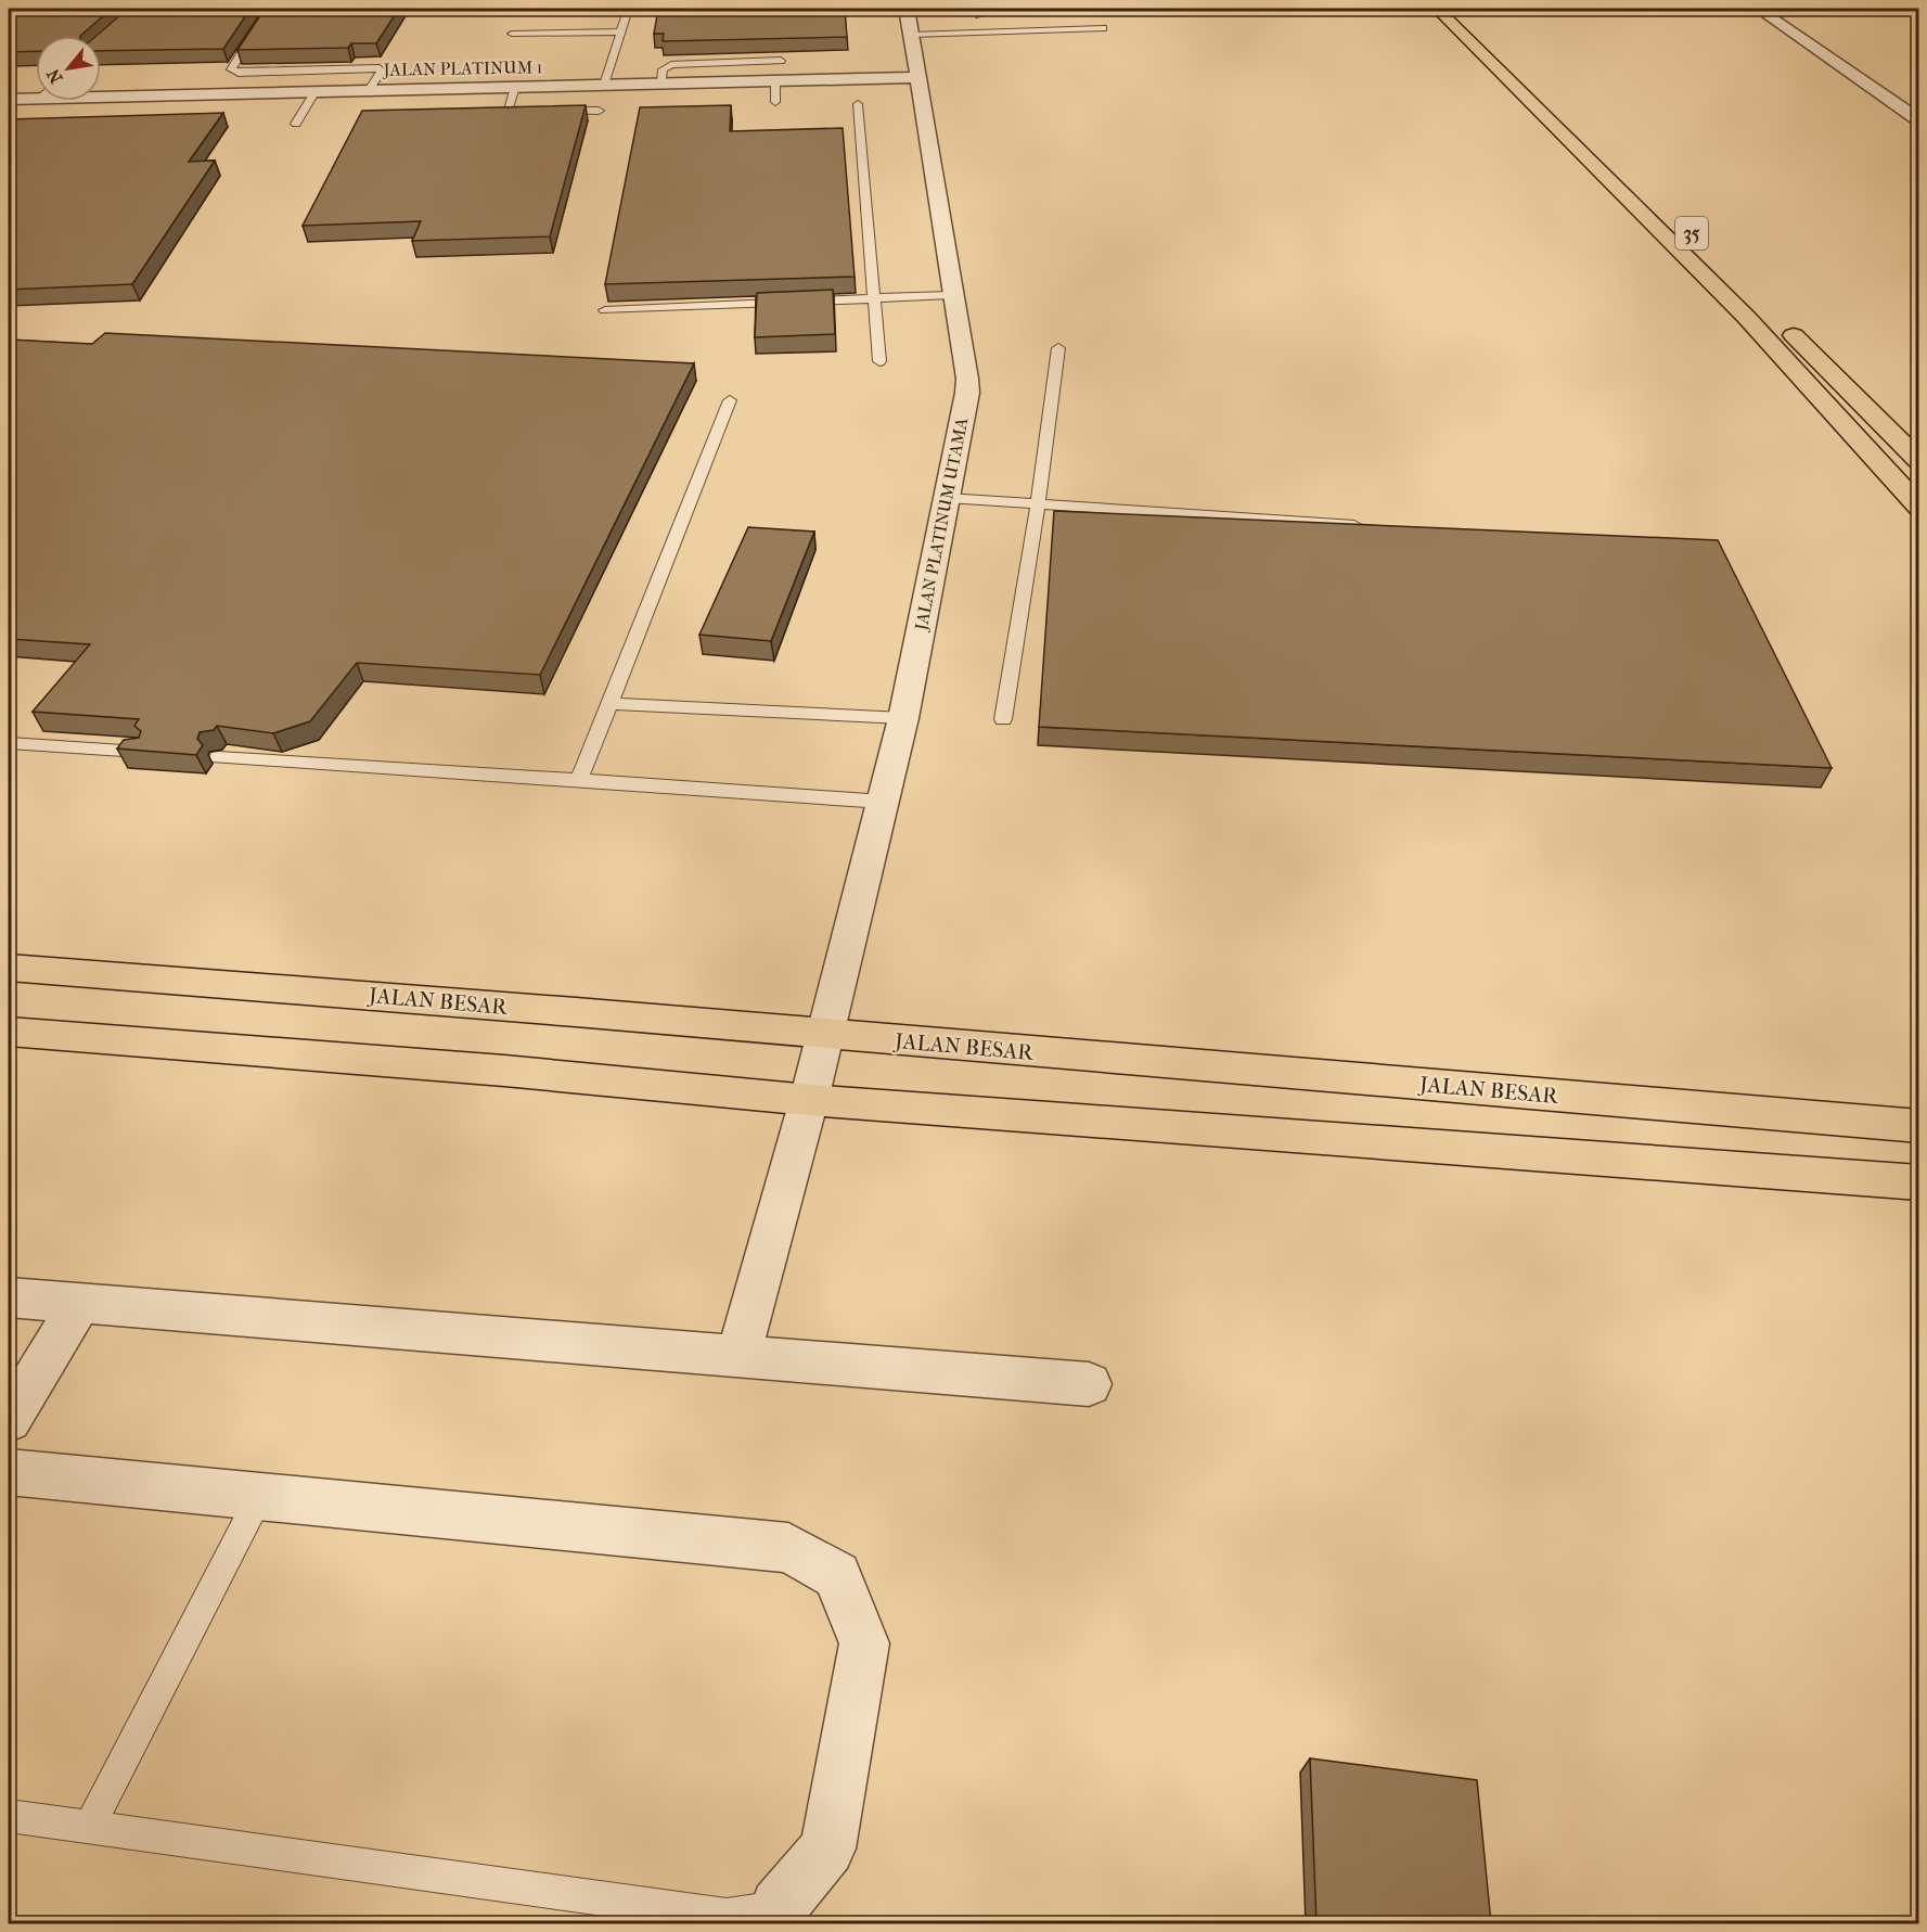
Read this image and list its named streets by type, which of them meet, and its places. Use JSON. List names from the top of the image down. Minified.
{"streets":{"main road":["35","JALAN BESAR"],"street":["JALAN PLATINUM 1","JALAN PLATINUM UTAMA"]},"crossings":[["JALAN PLATINUM 1","JALAN PLATINUM UTAMA"],["JALAN PLATINUM UTAMA","JALAN BESAR"]],"north":"bottom left"}
